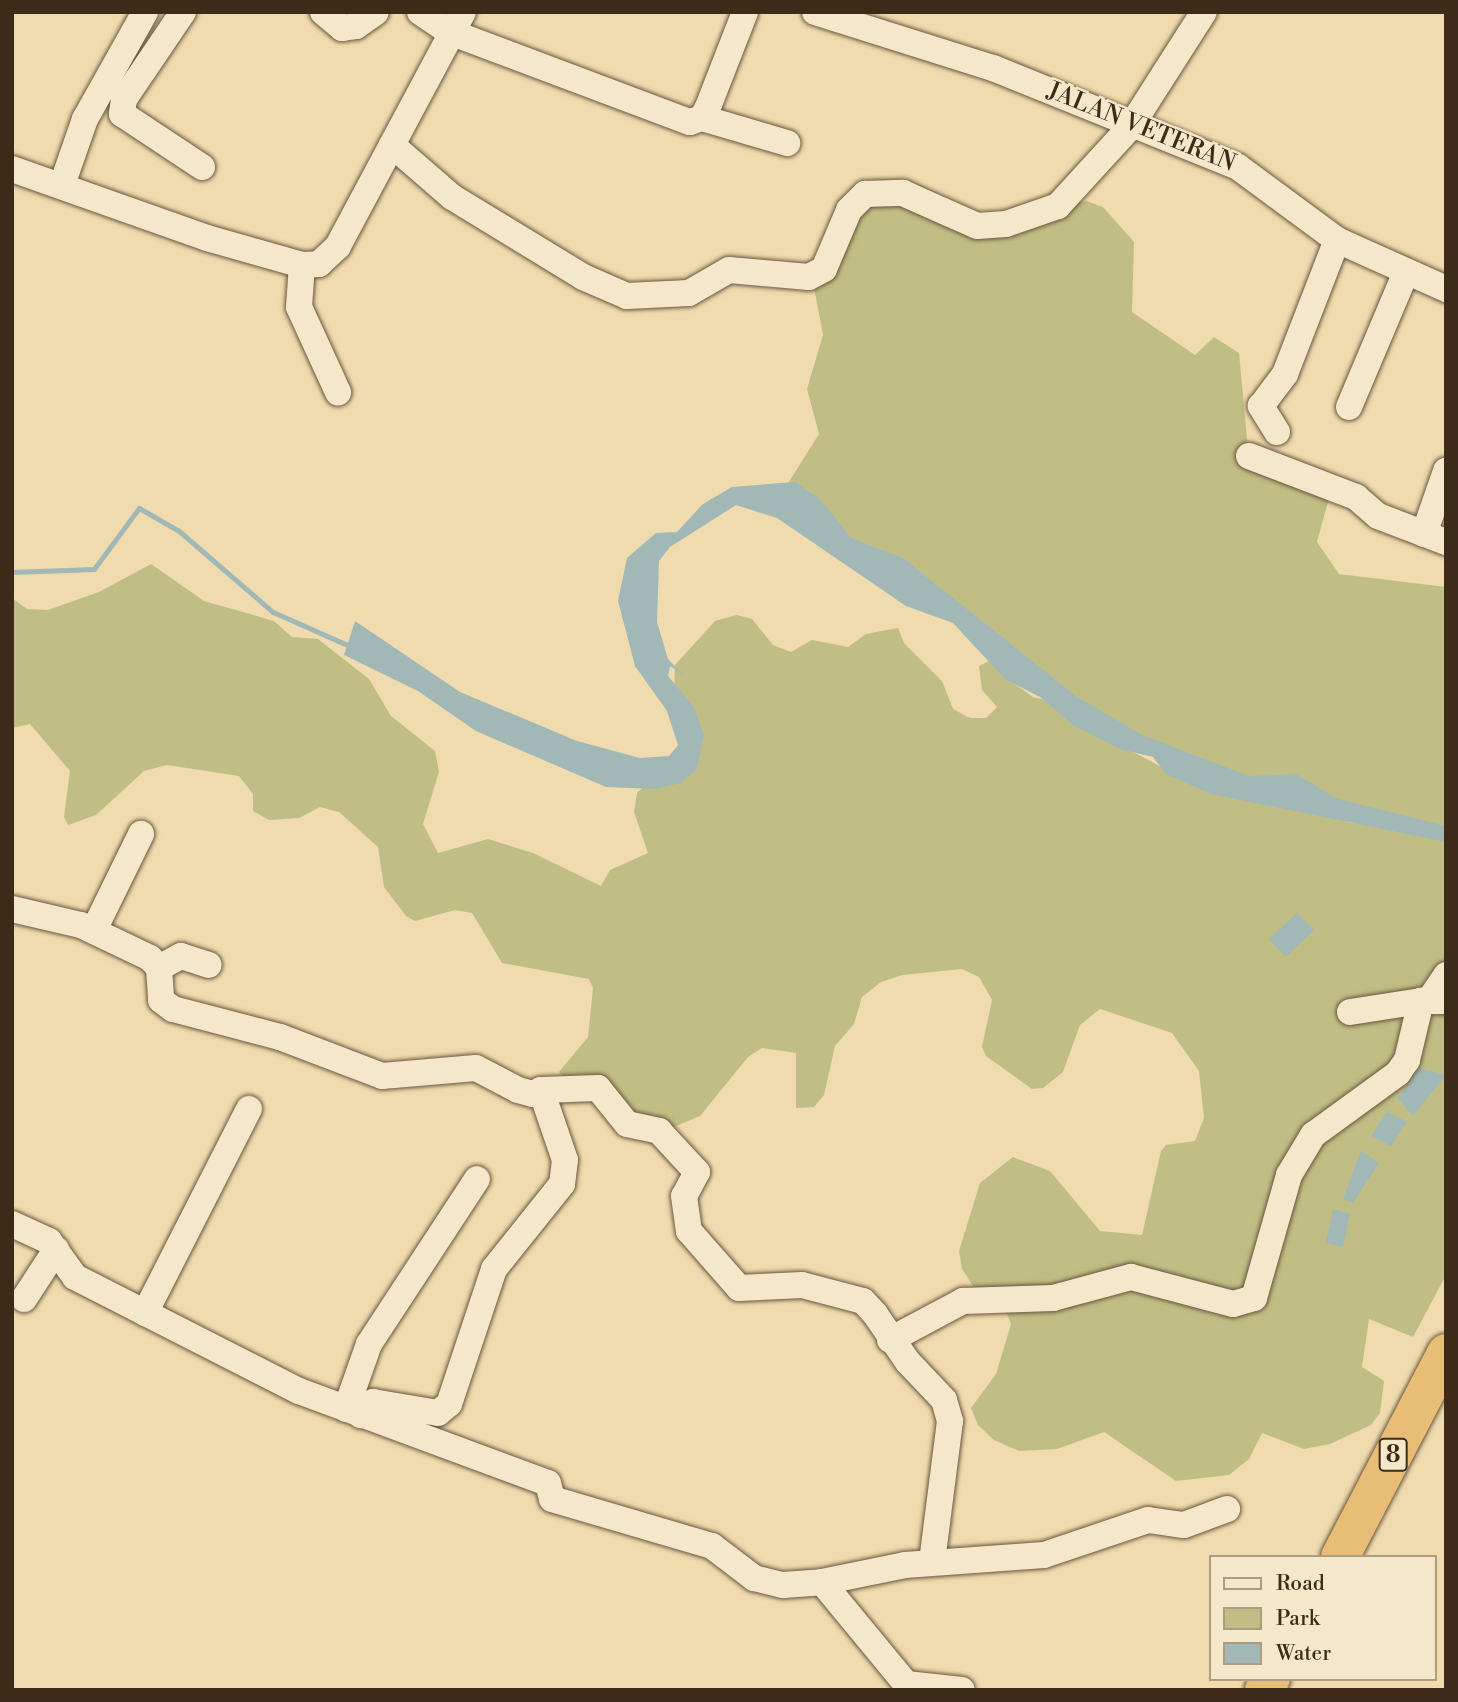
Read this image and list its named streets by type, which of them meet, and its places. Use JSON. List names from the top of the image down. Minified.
{"streets":{"highway":["8"],"street":["JALAN VETERAN"]},"legend":["Road","Park","Water"]}
